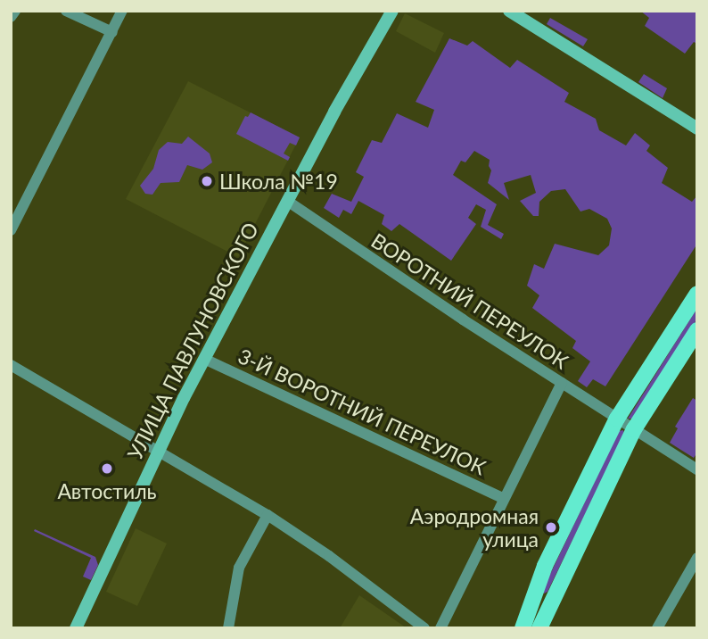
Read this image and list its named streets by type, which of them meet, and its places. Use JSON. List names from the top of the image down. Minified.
{"streets":{"street":["ВОРОТНИЙ ПЕРЕУЛОК","УЛИЦА ПАВЛУНОВСКОГО","3-Й ВОРОТНИЙ ПЕРЕУЛОК"]},"crossings":[["ВОРОТНИЙ ПЕРЕУЛОК","УЛИЦА ПАВЛУНОВСКОГО"],["УЛИЦА ПАВЛУНОВСКОГО","3-Й ВОРОТНИЙ ПЕРЕУЛОК"]],"places":["Школа №19","Автостиль","Аэродромная улица"]}
